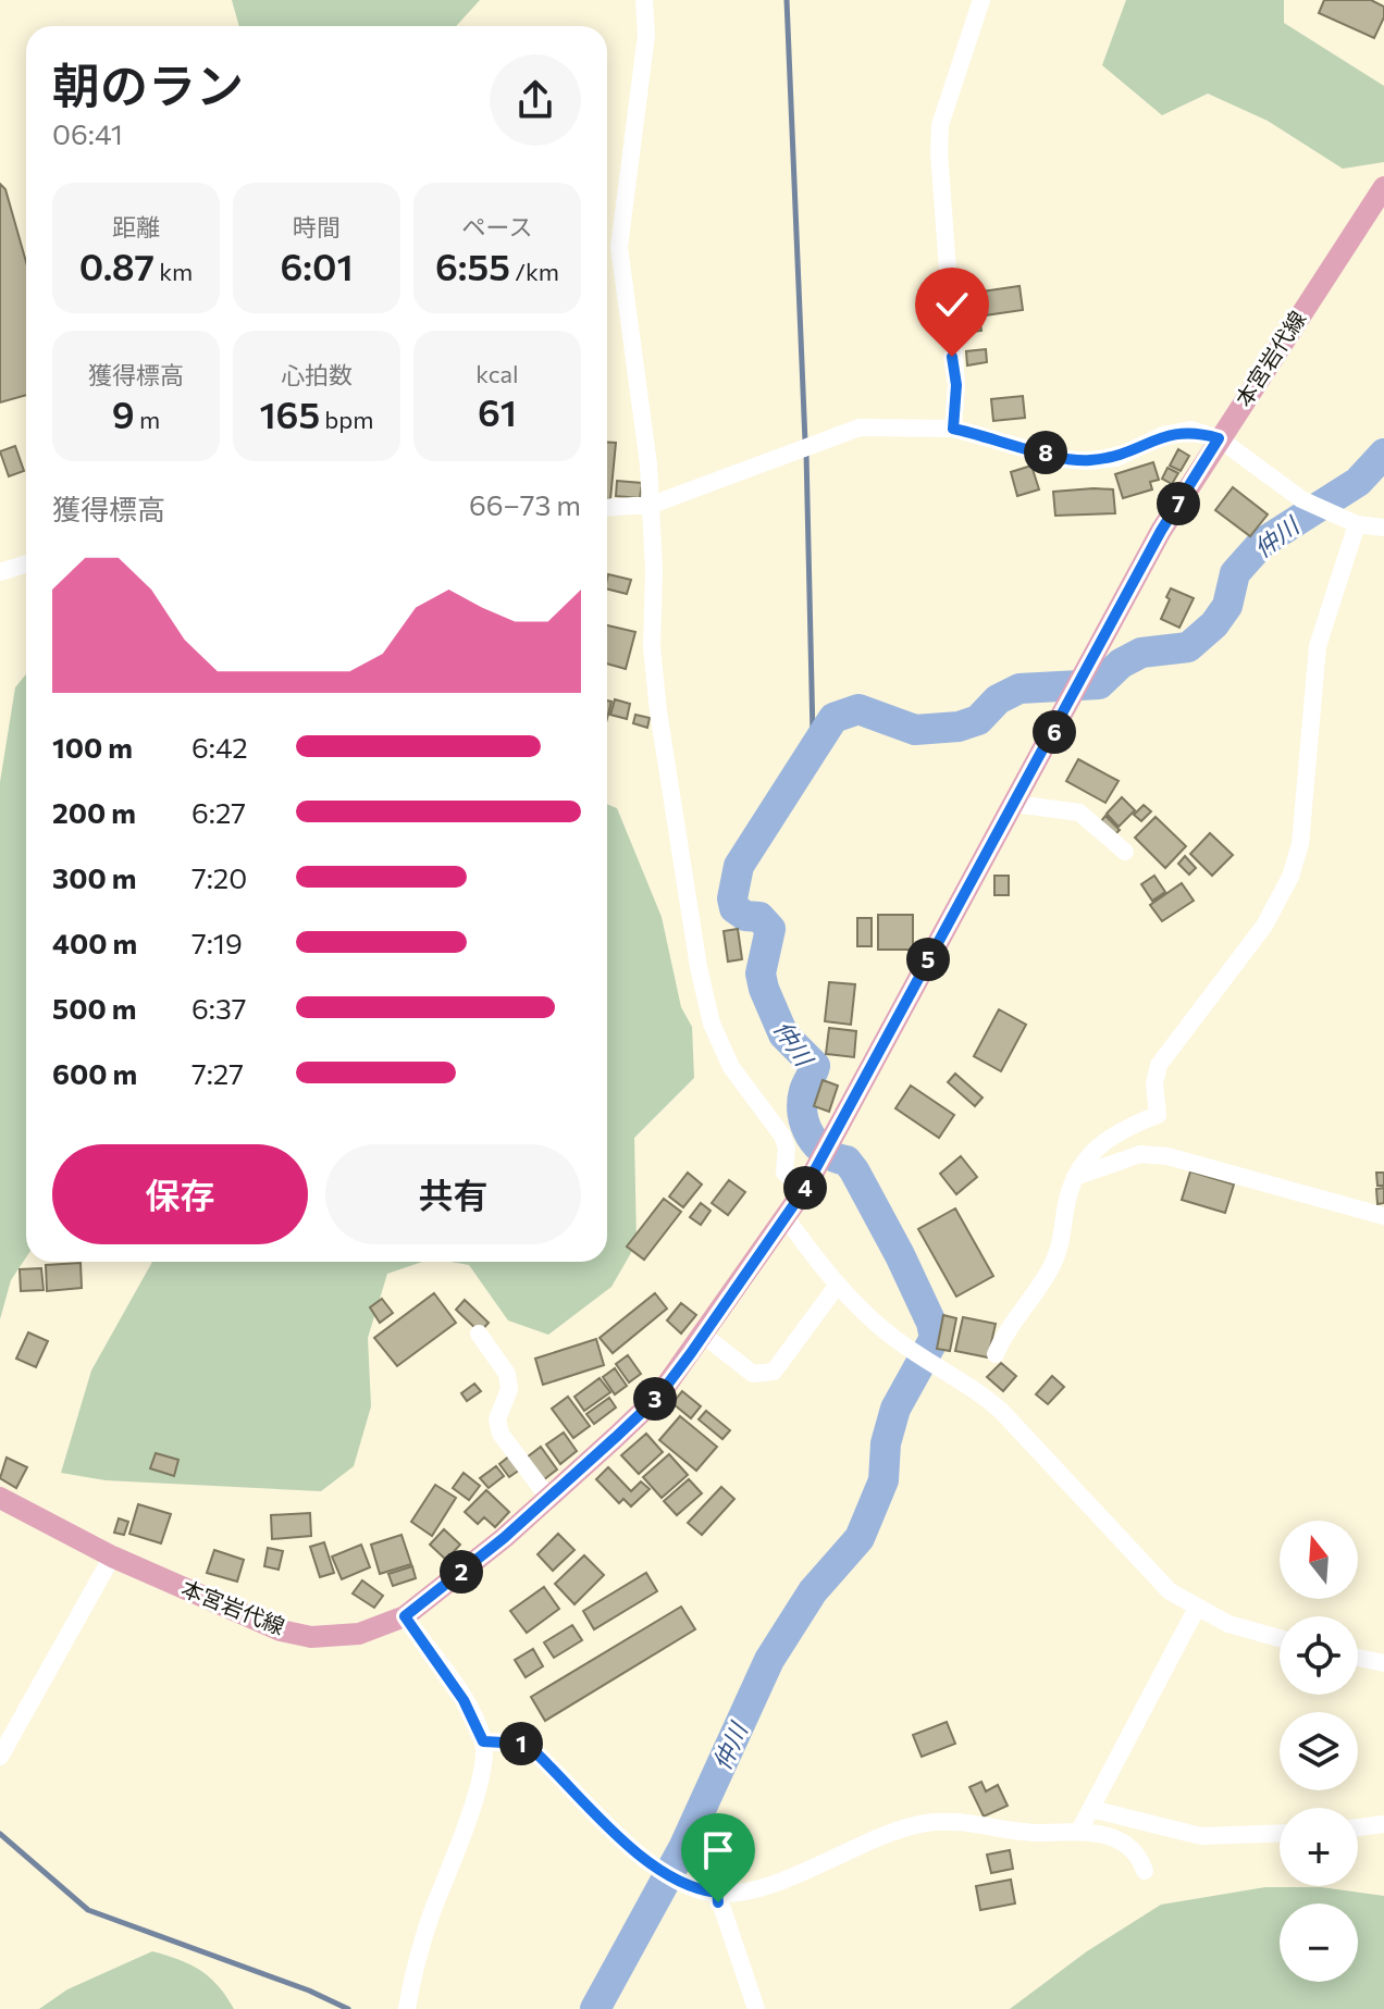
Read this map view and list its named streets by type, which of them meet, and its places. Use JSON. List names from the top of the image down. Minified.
{"streets":{"main road":["本宮岩代線"]},"water":["仲川"],"north":"top","page":{"heading":["朝のラン","06:41"],"stats":[["距離","0.87 km"],["時間","6:01"],["ペース","6:55 /km"],["獲得標高","9 m"],["心拍数","165 bpm"],["kcal","61"]],"pins":["8","7","6","5","4","3","2","1"],"chart":["獲得標高","66–73 m"],"list":[{"name":"100 m","note":"6:42"},{"name":"200 m","note":"6:27"},{"name":"300 m","note":"7:20"},{"name":"400 m","note":"7:19"},{"name":"500 m","note":"6:37"},{"name":"600 m","note":"7:27"}],"buttons":["保存","共有"],"map_buttons":["+","−"]}}
